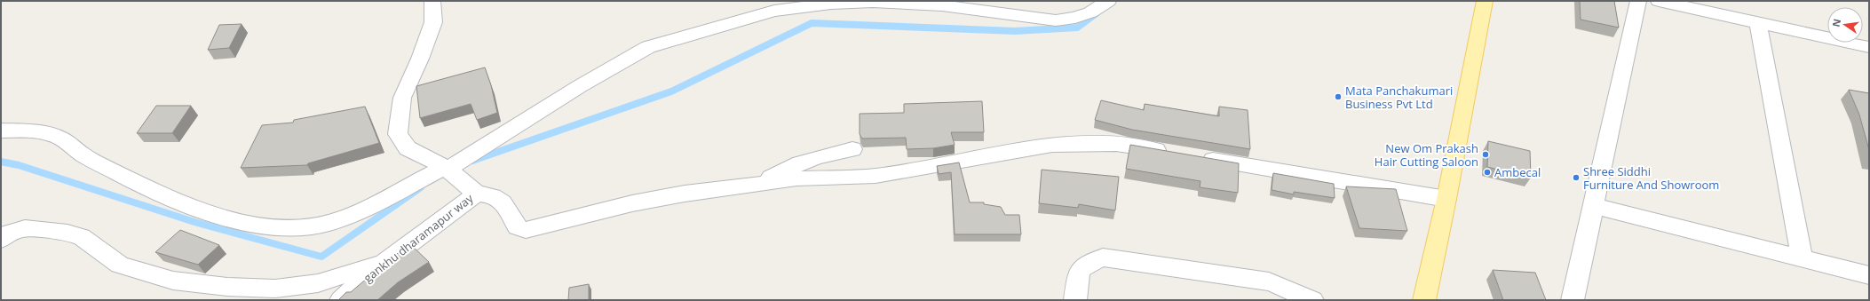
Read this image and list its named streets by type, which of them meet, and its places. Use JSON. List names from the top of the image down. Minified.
{"streets":{"street":["gankhu dharamapur way"]},"places":["Mata Panchakumari Business Pvt Ltd","New Om Prakash Hair Cutting Saloon","Ambecal","Shree Siddhi Furniture And Showroom"],"north":"left"}
